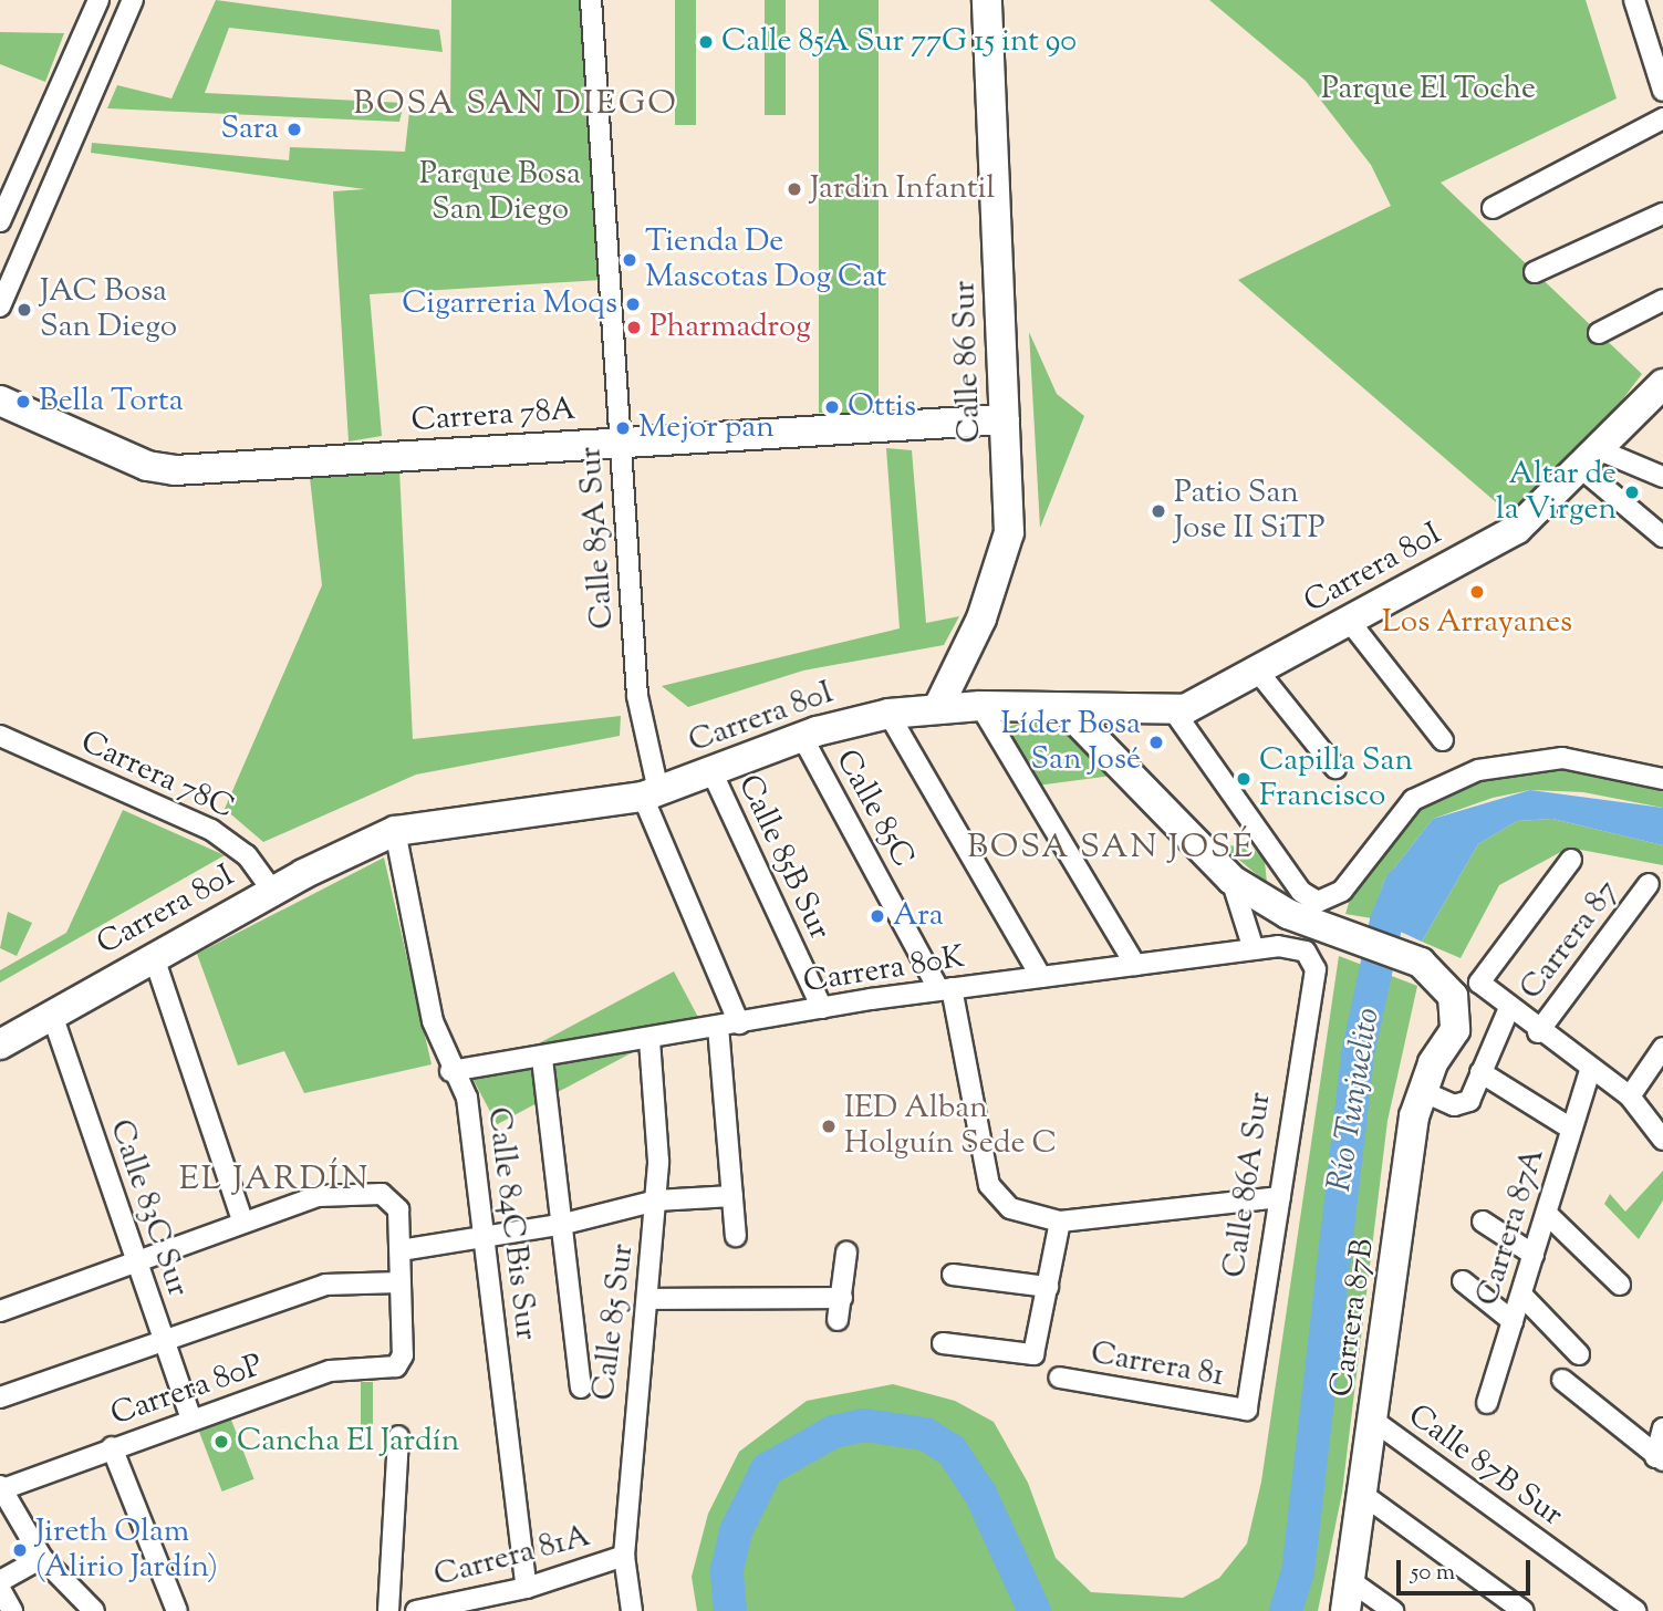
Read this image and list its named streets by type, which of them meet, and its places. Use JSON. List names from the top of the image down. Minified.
{"streets":{"street":["Calle 86 Sur","Carrera 78A","Calle 85A Sur","Carrera 80I","Carrera 78C","Calle 85C","Calle 85B Sur","Carrera 87","Carrera 80K","Calle 86A Sur","Calle 83C Sur","Calle 84C Bis Sur","Carrera 87A","Carrera 87B","Calle 85 Sur","Carrera 81","Carrera 80P","Calle 87B Sur","Carrera 81A"]},"crossings":[["Calle 86 Sur","Carrera 78A"],["Calle 86 Sur","Carrera 80I"],["Carrera 78A","Calle 85A Sur"],["Calle 85A Sur","Carrera 80I"],["Calle 85A Sur","Carrera 80K"],["Carrera 80I","Carrera 78C"],["Carrera 80I","Calle 85C"],["Carrera 80I","Calle 85B Sur"],["Carrera 80I","Calle 83C Sur"],["Carrera 80I","Calle 84C Bis Sur"],["Calle 85C","Carrera 80K"],["Calle 85B Sur","Carrera 80K"],["Carrera 80K","Calle 86A Sur"],["Carrera 80K","Calle 84C Bis Sur"],["Carrera 80K","Calle 85 Sur"],["Calle 86A Sur","Carrera 81"],["Calle 83C Sur","Carrera 80P"],["Calle 84C Bis Sur","Carrera 81A"],["Carrera 87B","Calle 87B Sur"],["Calle 85 Sur","Carrera 81A"]],"districts":["BOSA SAN DIEGO","BOSA SAN JOSÉ","EL JARDÍN"],"water":["Río Tunjuelito"],"parks":["Parque El Toche","Parque Bosa San Diego"],"places":["Calle 85A Sur 77G 15 int 90","Sara","Jardin Infantil","Tienda De Mascotas Dog Cat","Cigarreria Moqs","JAC Bosa San Diego","Pharmadrog","Bella Torta","Ottis","Mejor pan","Altar de la Virgen","Patio San Jose II SiTP","Los Arrayanes","Líder Bosa San José","Capilla San Francisco","Ara","IED Alban Holguín Sede C","Cancha El Jardín","Jireth Olam (Alirio Jardín)"],"scale_bar":"50 m"}
